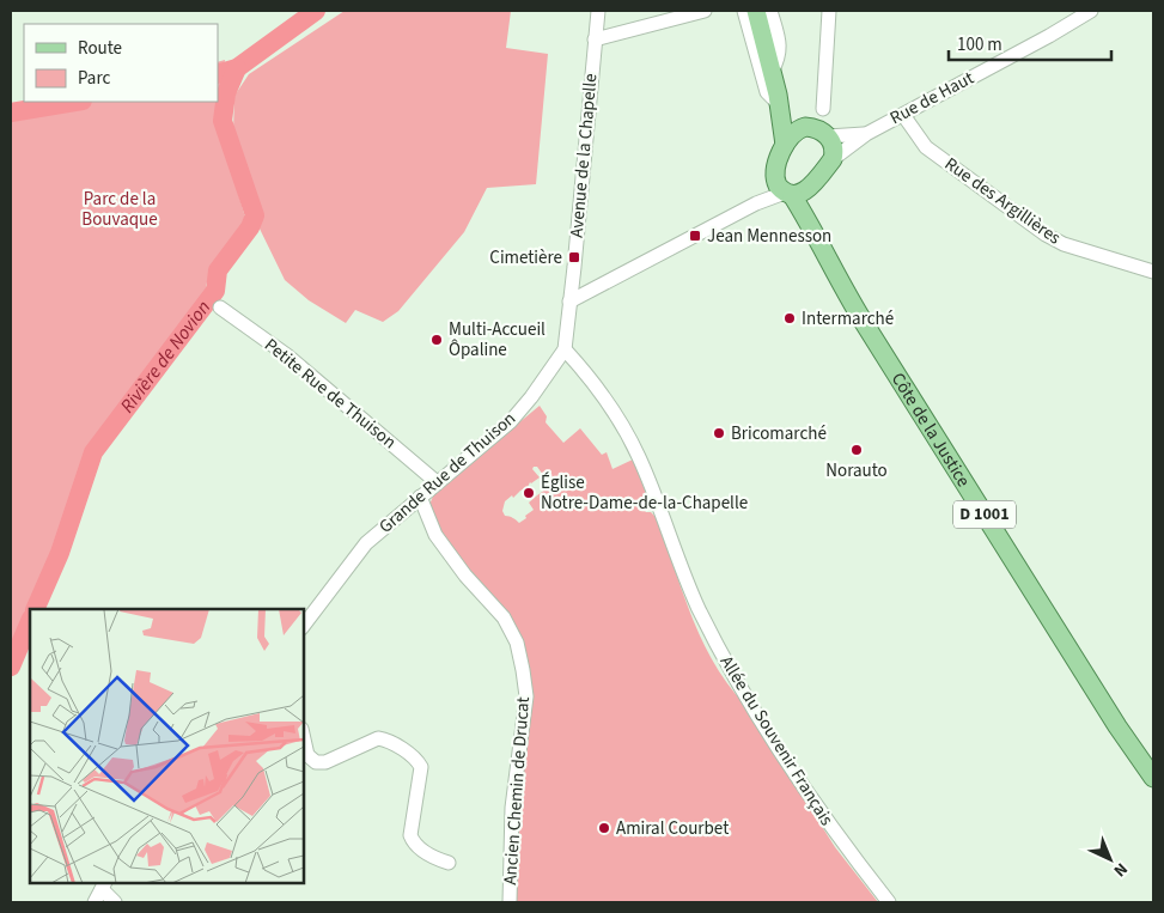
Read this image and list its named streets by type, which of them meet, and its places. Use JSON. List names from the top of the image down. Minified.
{"streets":{"main road":["Côte de la Justice","D 1001"],"street":["Rue de Haut","Avenue de la Chapelle","Rue des Argillières","Petite Rue de Thuison","Grande Rue de Thuison","Allée du Souvenir Français","Ancien Chemin de Drucat"]},"crossings":[["Rue de Haut","Rue des Argillières"],["Rue de Haut","Côte de la Justice"],["Avenue de la Chapelle","Grande Rue de Thuison"],["Petite Rue de Thuison","Grande Rue de Thuison"],["Grande Rue de Thuison","Allée du Souvenir Français"],["Grande Rue de Thuison","Ancien Chemin de Drucat"]],"water":["Rivière de Novion"],"parks":["Parc de la Bouvaque"],"places":{"transit":["Jean Mennesson","Cimetière"],"other":["Intermarché","Multi-Accueil Ôpaline","Bricomarché","Norauto","Église Notre-Dame-de-la-Chapelle","Amiral Courbet"]},"legend":["Route","Parc"],"scale_bar":"100 m","north":"bottom right"}
